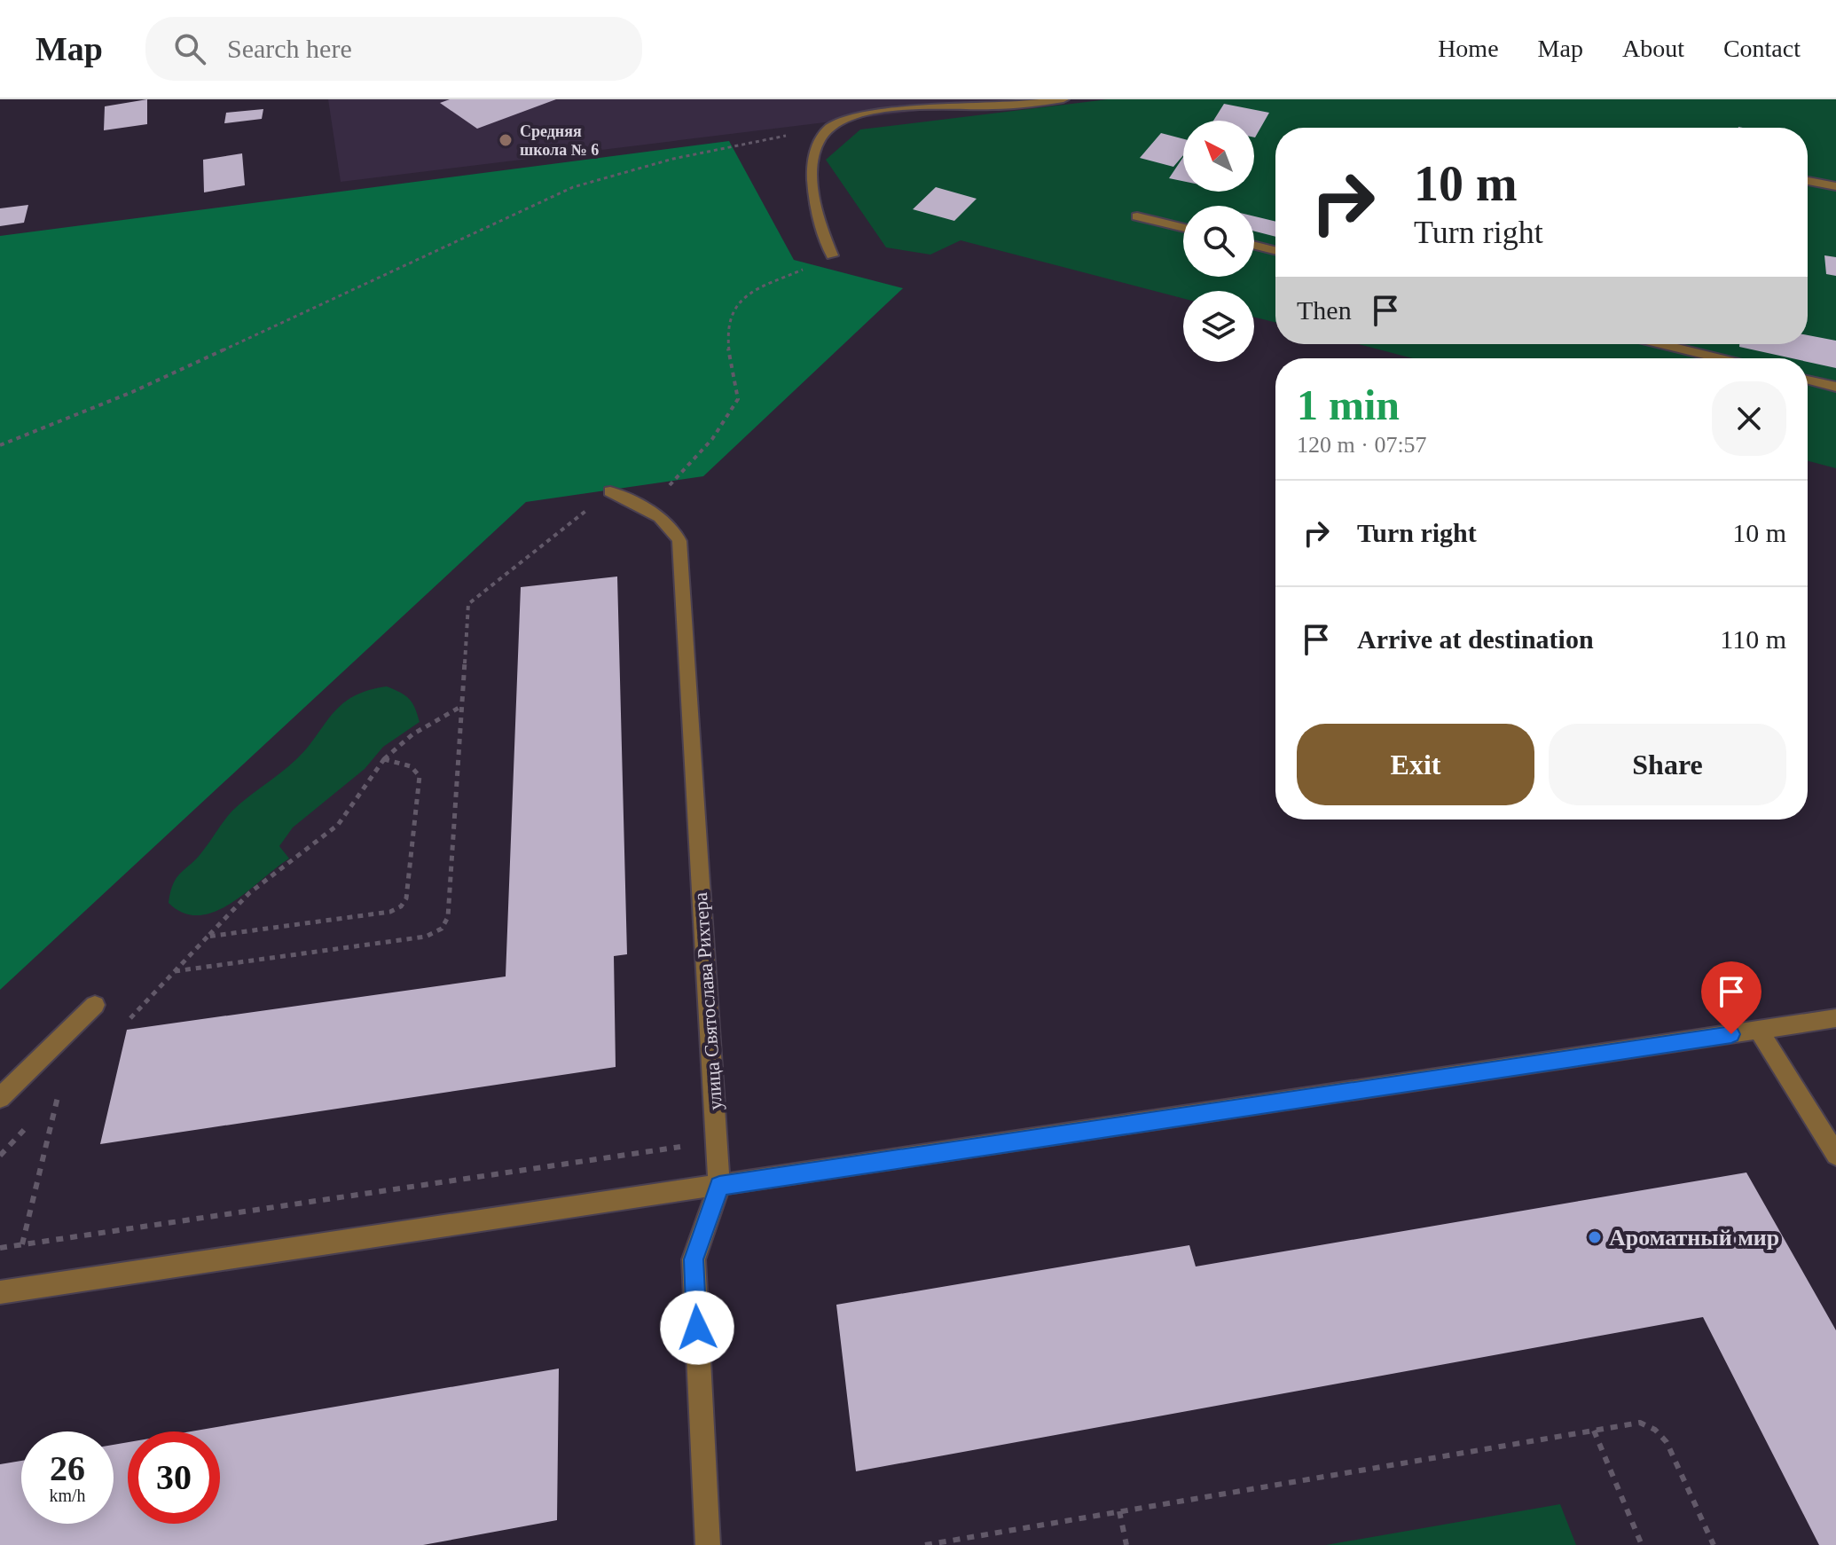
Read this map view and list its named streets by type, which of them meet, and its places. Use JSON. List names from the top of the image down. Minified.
{"streets":{"street":["улица Святослава Рихтера"]},"places":["Средняя школа № 6","Ароматный мир"],"north":"top left","page":{"header":"Map","search":"Search here","nav":["Home","Map","About","Contact"],"turn":["10 m","Turn right"],"then":"Then","heading":["1 min","120 m · 07:57"],"list":[{"name":"Turn right","value":"10 m"},{"name":"Arrive at destination","value":"110 m"}],"buttons":["Exit","Share"],"speed":"26 km/h","limit":"30"}}
